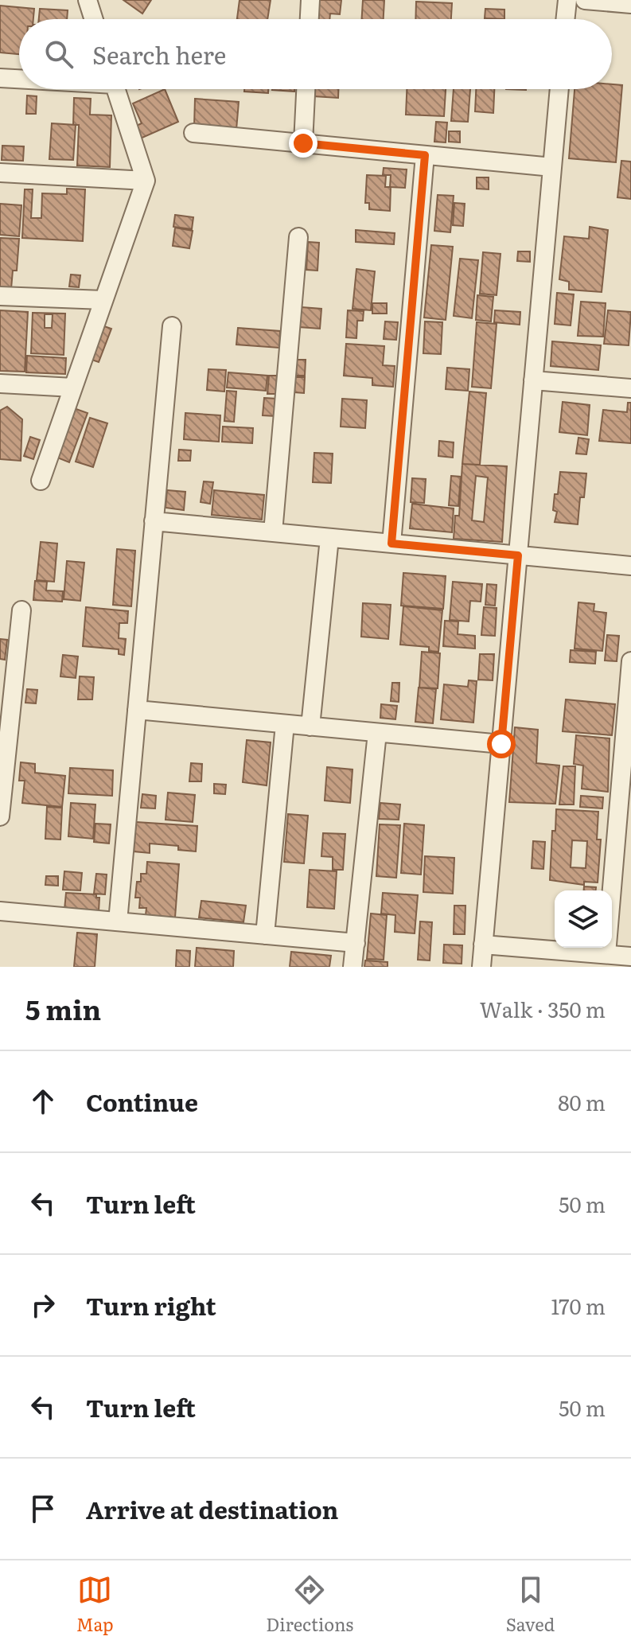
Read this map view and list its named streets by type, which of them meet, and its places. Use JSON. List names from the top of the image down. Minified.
{"page":{"search":"Search here","heading":["5 min","Walk · 350 m"],"list":[["Continue","80 m"],["Turn left","50 m"],["Turn right","170 m"],["Turn left","50 m"],"Arrive at destination"],"nav":["Map","Directions","Saved"]}}
